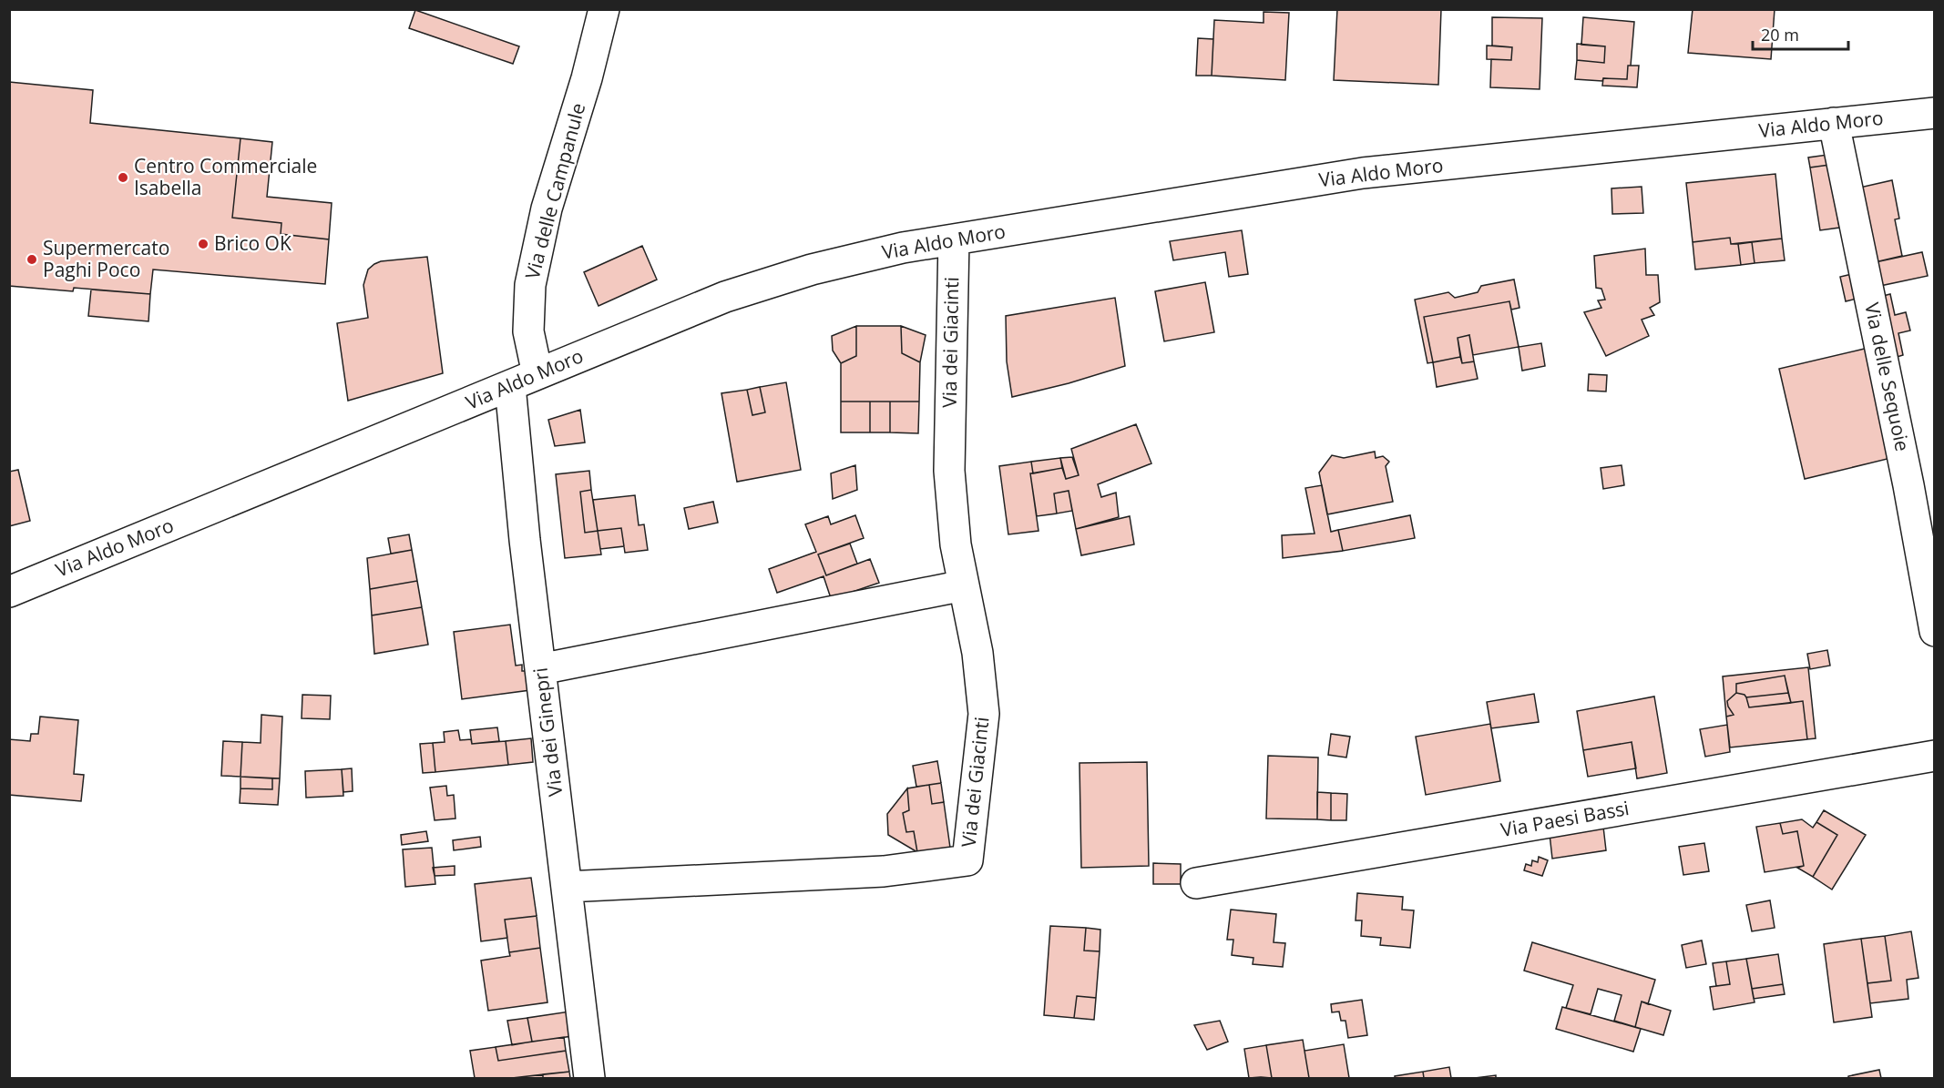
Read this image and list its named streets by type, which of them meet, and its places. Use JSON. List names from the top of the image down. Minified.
{"streets":{"street":["Via Aldo Moro","Via delle Campanule","Via dei Giacinti","Via delle Sequoie","Via dei Ginepri","Via Paesi Bassi"]},"crossings":[["Via Aldo Moro","Via delle Campanule"],["Via Aldo Moro","Via dei Giacinti"],["Via Aldo Moro","Via delle Sequoie"],["Via Aldo Moro","Via dei Ginepri"],["Via dei Giacinti","Via dei Ginepri"]],"places":["Centro Commerciale Isabella","Brico OK","Supermercato Paghi Poco"],"scale_bar":"20 m"}
